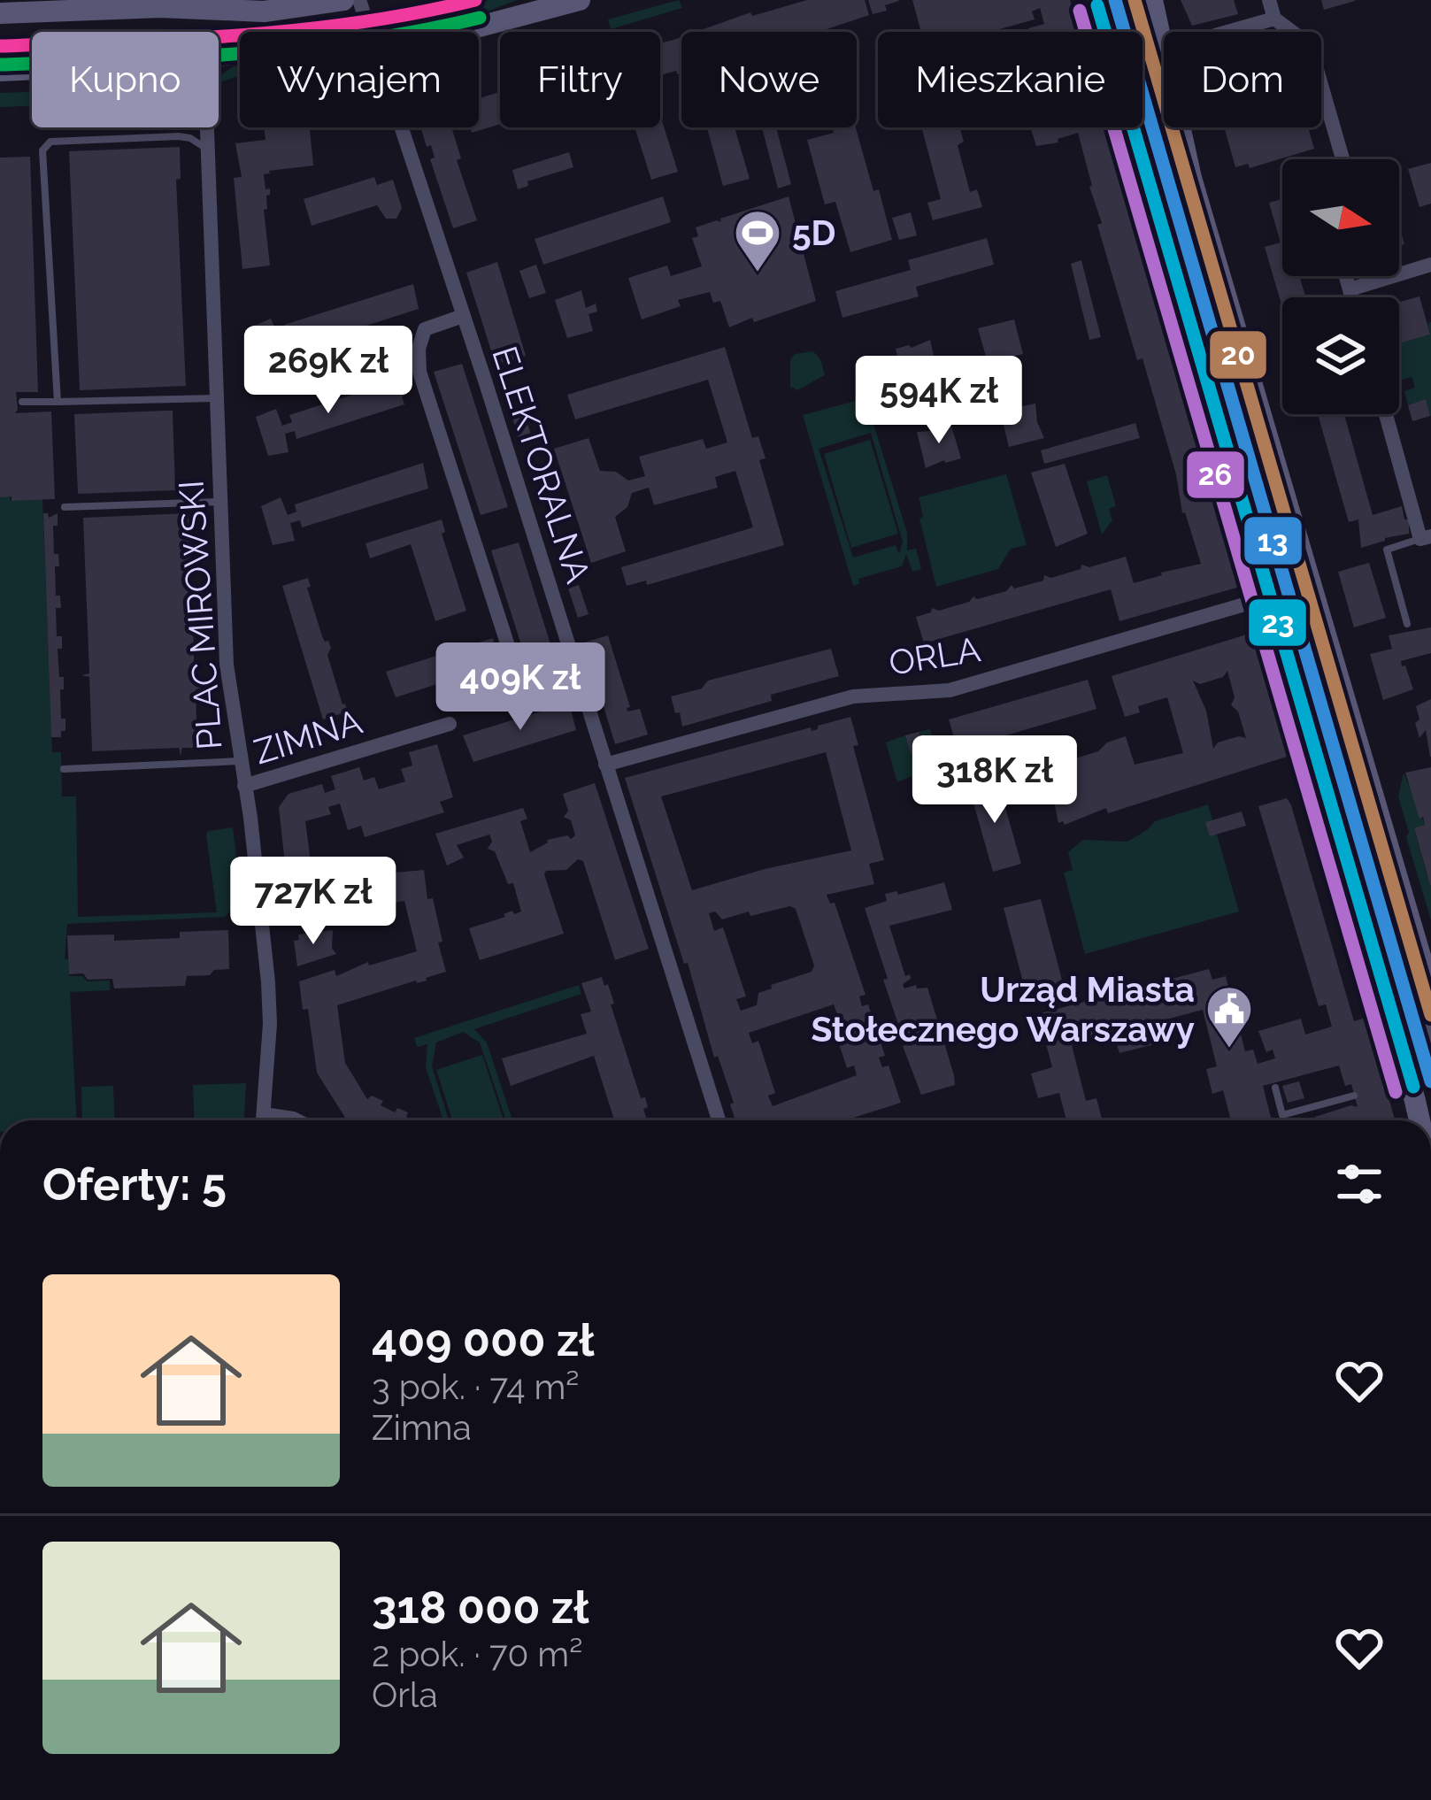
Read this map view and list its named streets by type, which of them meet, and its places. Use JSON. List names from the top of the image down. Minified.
{"streets":{"street":["ELEKTORALNA","PLAC MIROWSKI","ORLA","ZIMNA"]},"crossings":[["ELEKTORALNA","ORLA"],["PLAC MIROWSKI","ZIMNA"]],"places":{"sports":["5D"],"public building":["Urząd Miasta Stołecznego Warszawy"]},"lines":["transit line 13","transit line 20","transit line 23","transit line 26"],"north":"right","page":{"chip":["Kupno","Wynajem","Filtry","Nowe","Mieszkanie","Dom"],"price":["269K zł","594K zł","409K zł","318K zł","727K zł"],"heading":"Oferty: 5","list":[{"name":"409 000 zł","note":"3 pok. · 74 m² · Zimna"},{"name":"318 000 zł","note":"2 pok. · 70 m² · Orla"}]}}
